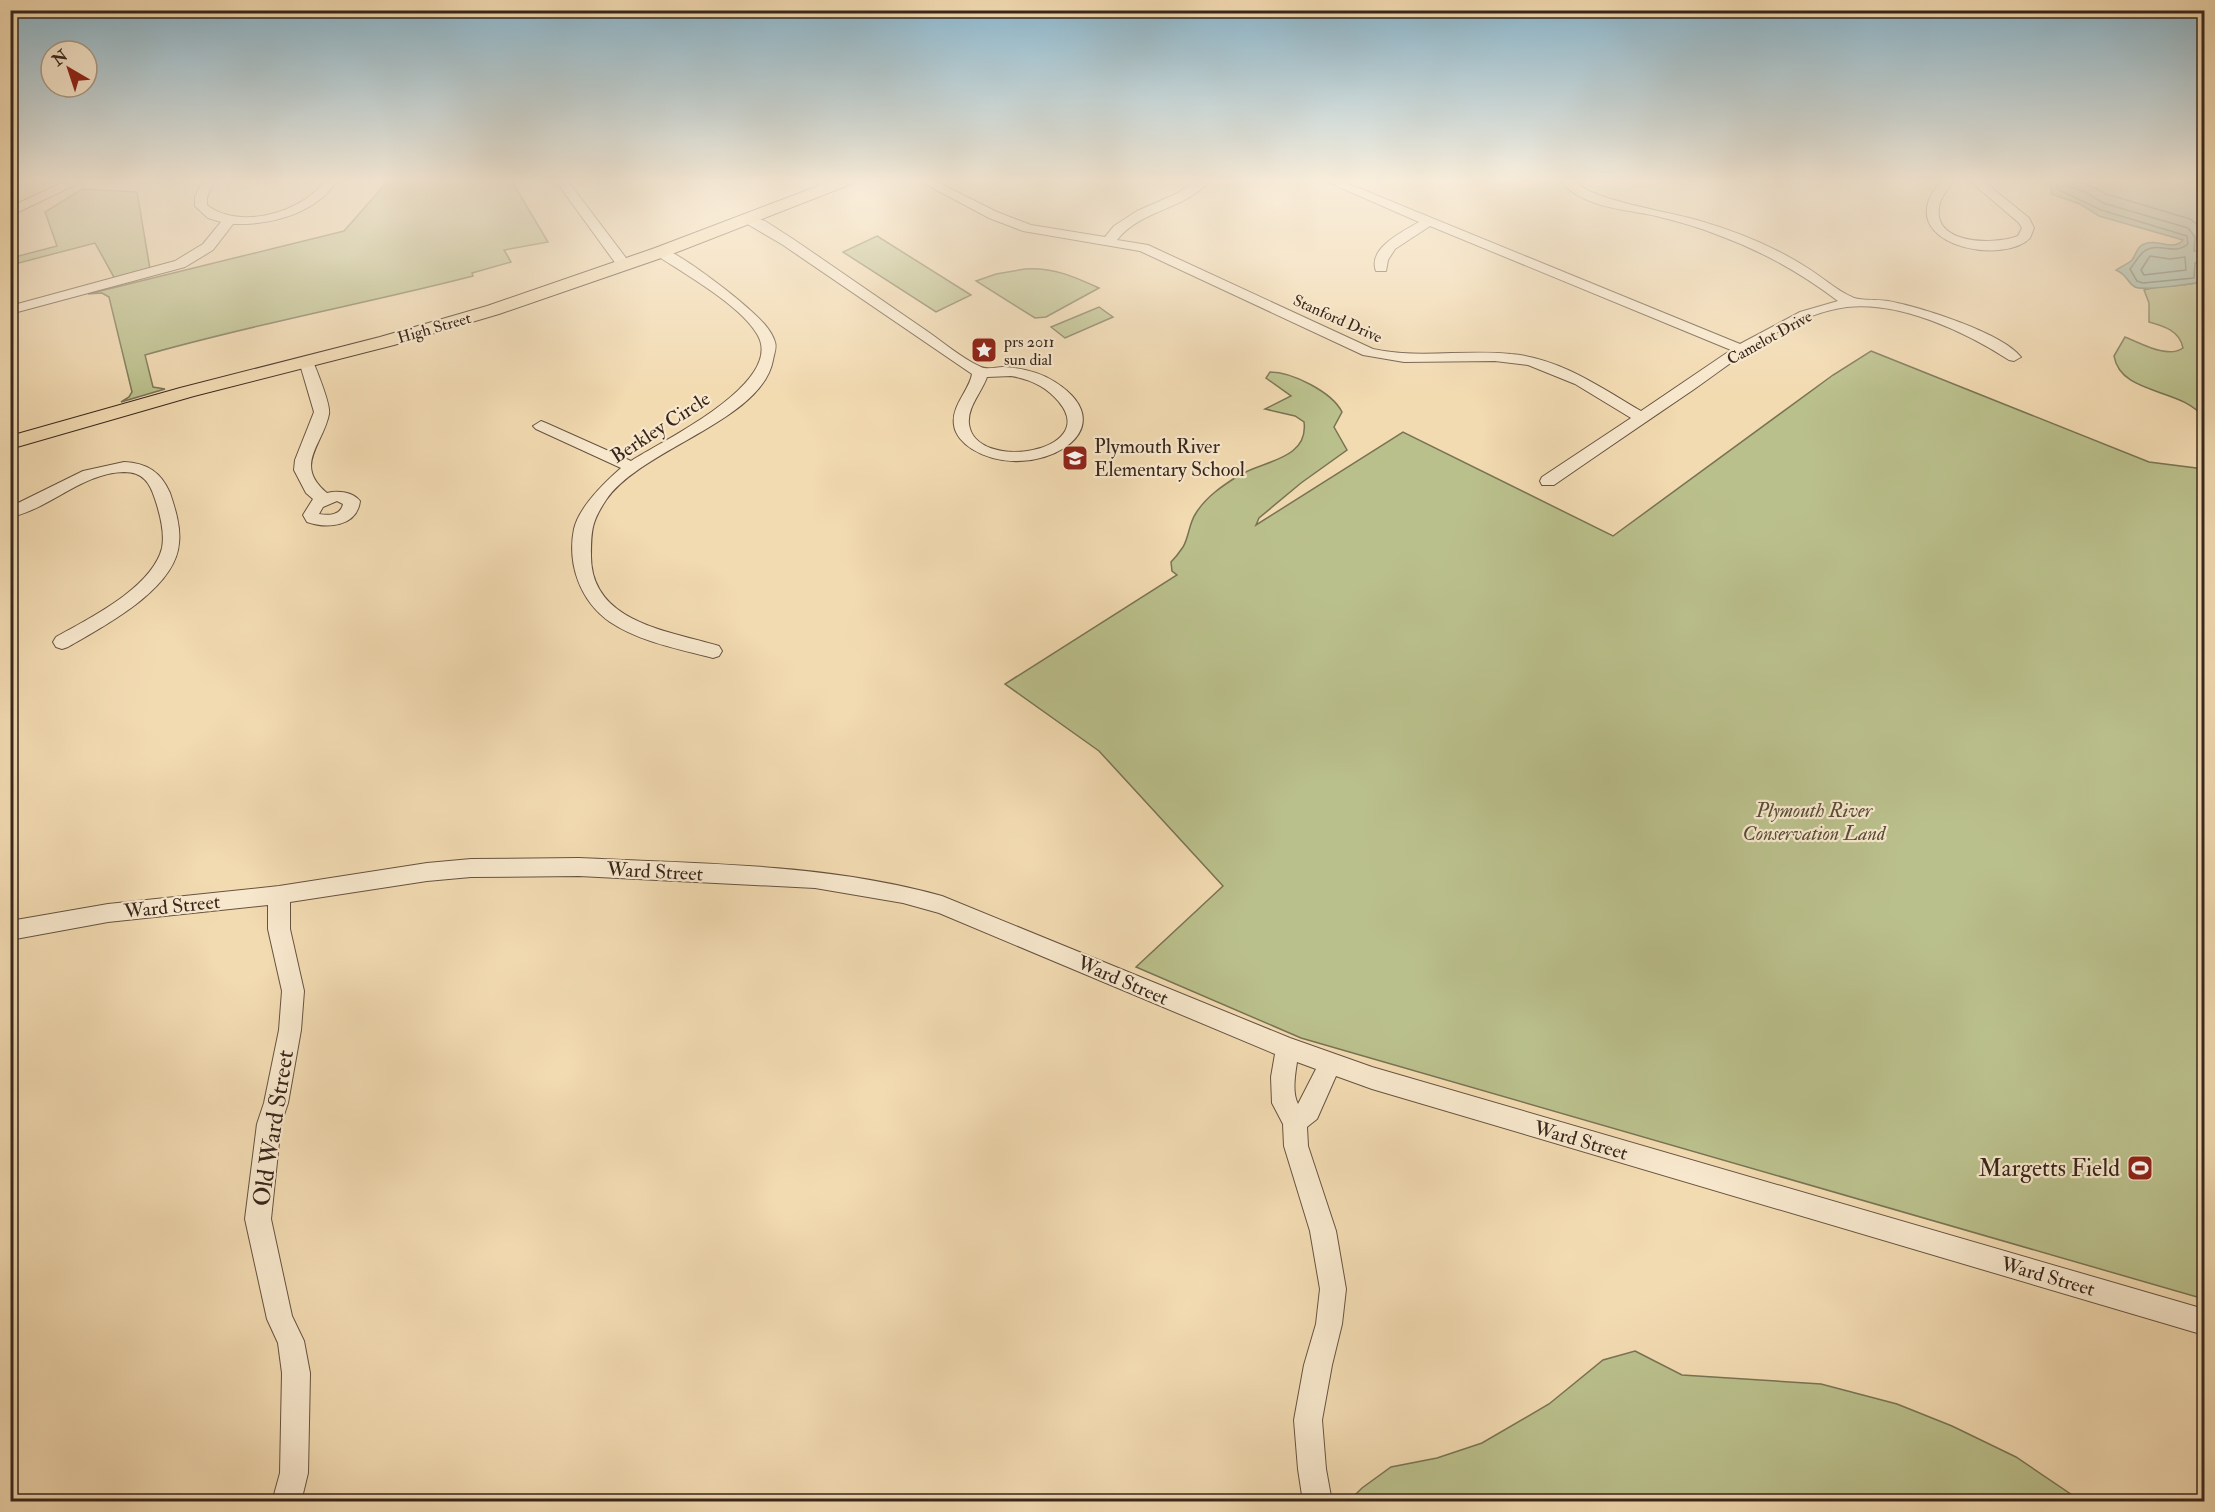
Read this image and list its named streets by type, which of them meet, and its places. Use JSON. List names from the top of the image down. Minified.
{"streets":{"main road":["High Street"],"street":["Stanford Drive","Camelot Drive","Berkley Circle","Ward Street","Old Ward Street"]},"crossings":[["Stanford Drive","Camelot Drive"],["High Street","Berkley Circle"],["Ward Street","Old Ward Street"]],"parks":["Plymouth River Conservation Land"],"places":{"place":["prs 2011 sun dial"],"school or university":["Plymouth River Elementary School"],"sports":["Margetts Field"]},"north":"top left"}
